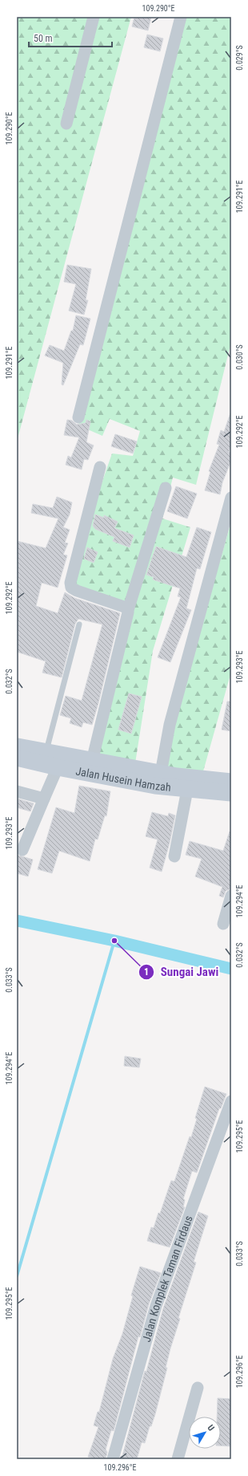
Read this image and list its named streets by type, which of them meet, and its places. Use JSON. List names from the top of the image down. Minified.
{"streets":{"street":["Jalan Husein Hamzah","Jalan Komplek Taman Firdaus"]},"places":["Sungai Jawi"],"scale_bar":"50 m","north":"top right","coordinates":["109.290°E","0.029°S","109.291°E","0.030°S","109.292°E","109.293°E","0.032°S","109.294°E","0.033°S","109.295°E","109.296°E"]}
